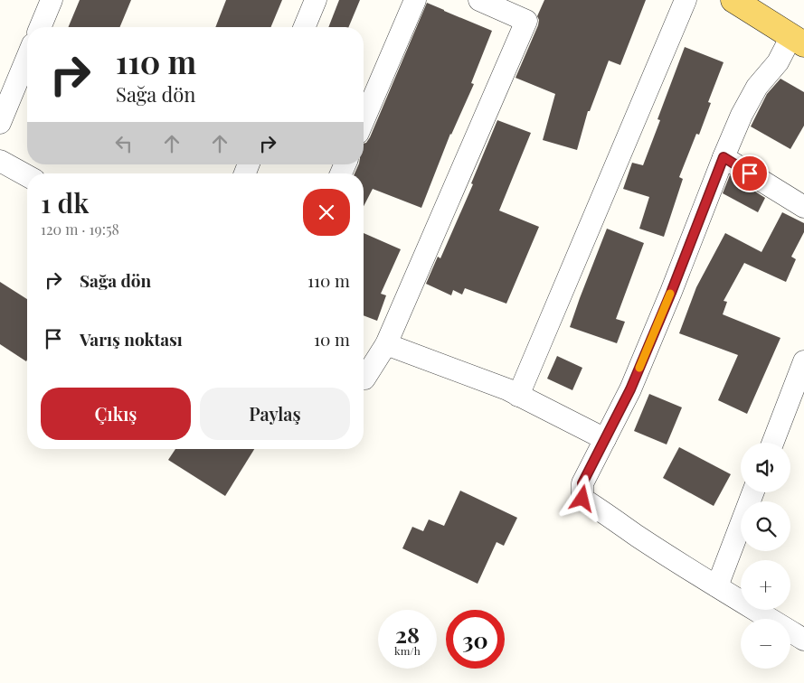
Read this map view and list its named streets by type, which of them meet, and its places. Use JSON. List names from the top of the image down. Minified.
{"page":{"turn":["110 m","Sağa dön"],"heading":["1 dk","120 m · 19:58"],"list":[{"name":"Sağa dön","value":"110 m"},{"name":"Varış noktası","value":"10 m"}],"buttons":["Çıkış","Paylaş"],"map_buttons":["+","−"],"speed":"28 km/h","limit":"30"}}
